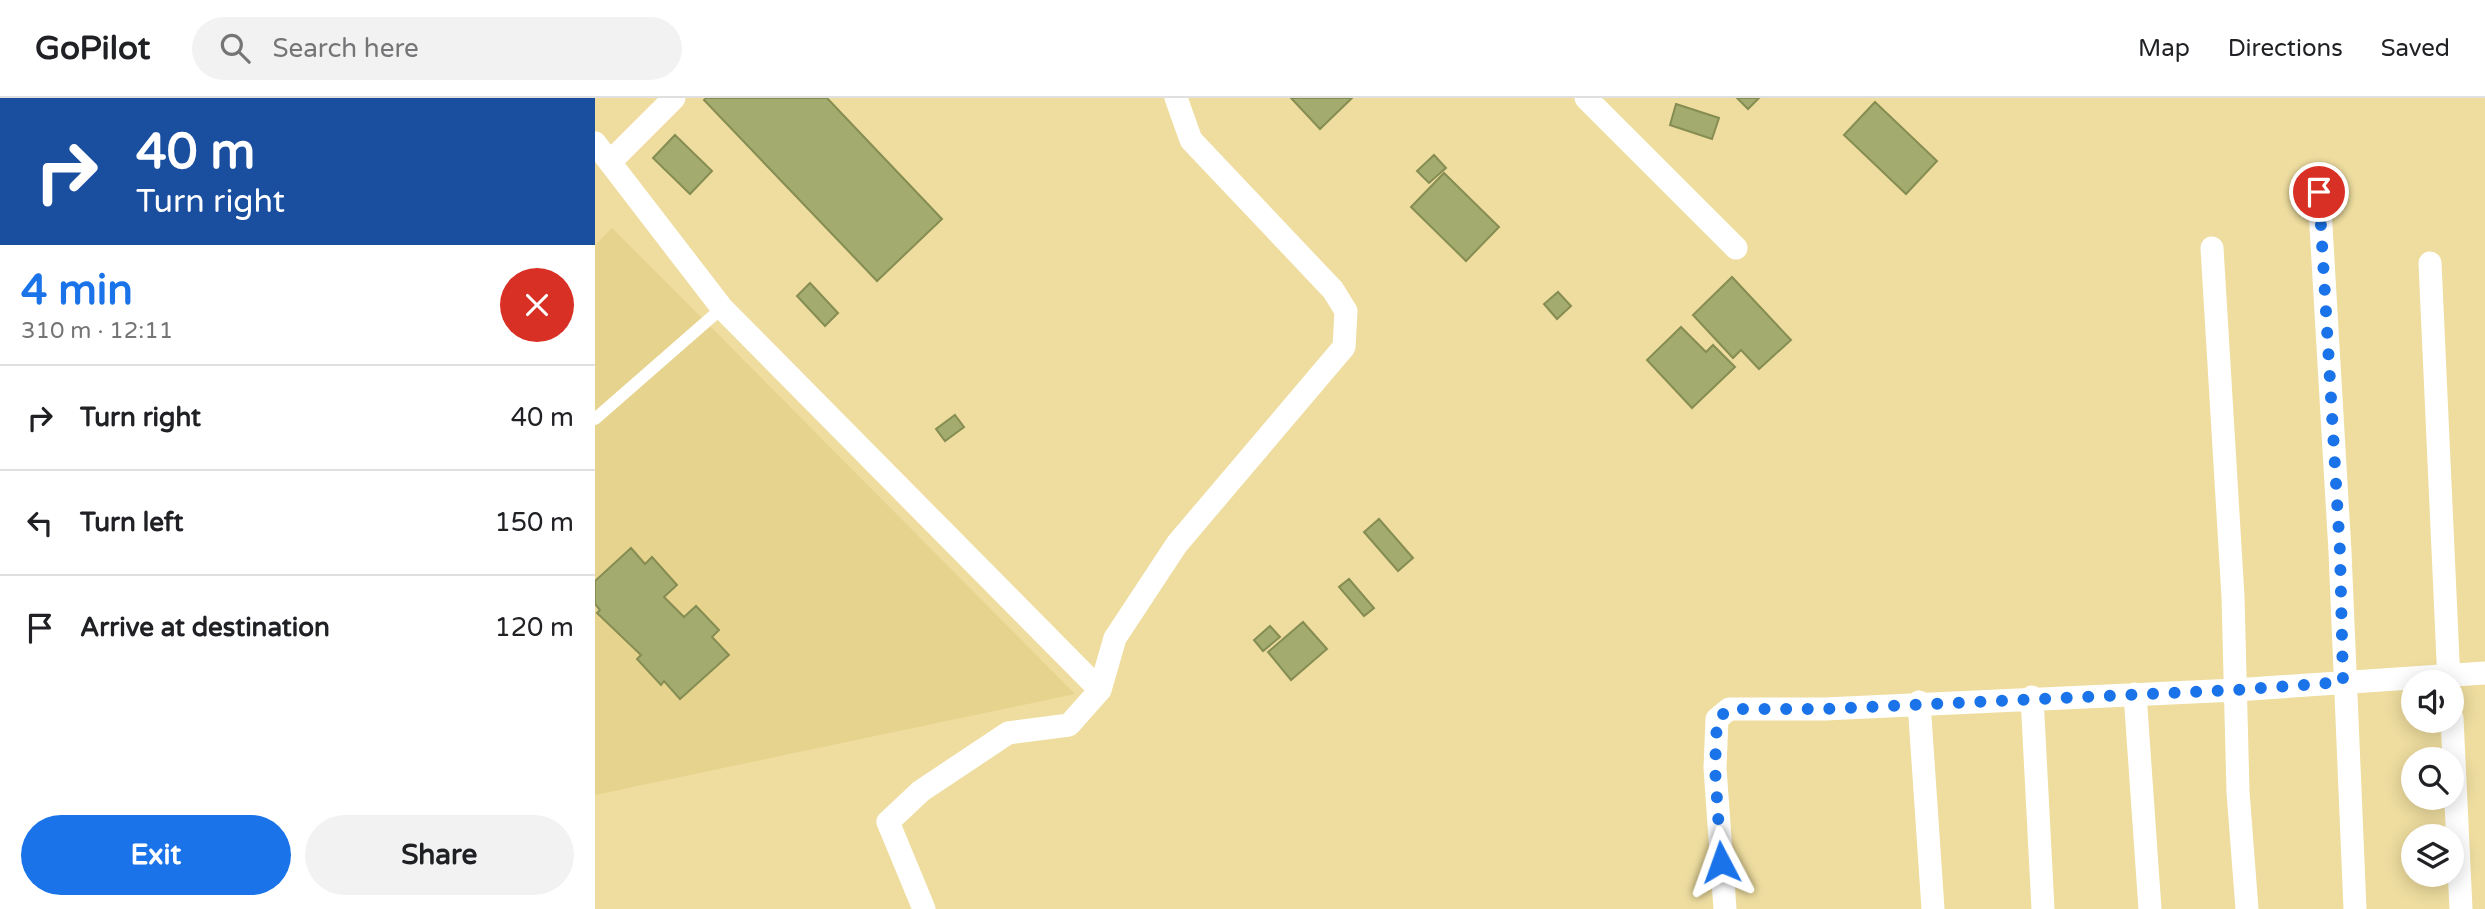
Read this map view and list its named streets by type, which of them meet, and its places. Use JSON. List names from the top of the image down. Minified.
{"page":{"header":"GoPilot","search":"Search here","nav":["Map","Directions","Saved"],"turn":["40 m","Turn right"],"heading":["4 min","310 m · 12:11"],"list":[{"name":"Turn right","value":"40 m"},{"name":"Turn left","value":"150 m"},{"name":"Arrive at destination","value":"120 m"}],"buttons":["Exit","Share"]}}
